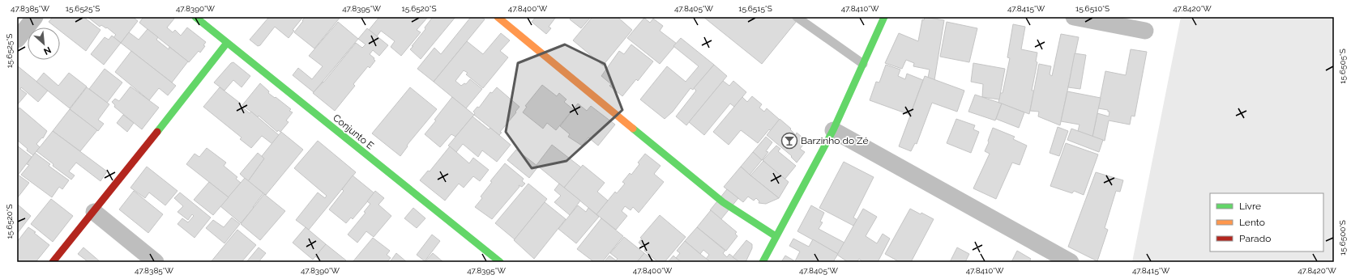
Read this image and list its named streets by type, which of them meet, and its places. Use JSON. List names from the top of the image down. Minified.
{"streets":{"street":["Conjunto E"]},"places":{"bar":["Barzinho do Zé"]},"legend":["Livre","Lento","Parado"],"north":"bottom right","coordinates":["47.8385°W","15.6525°S","47.8390°W","47.8395°W","15.6520°S","47.8400°W","47.8405°W","15.6515°S","47.8410°W","47.8415°W","15.6510°S","47.8420°W","15.6505°S","15.6500°S"]}
